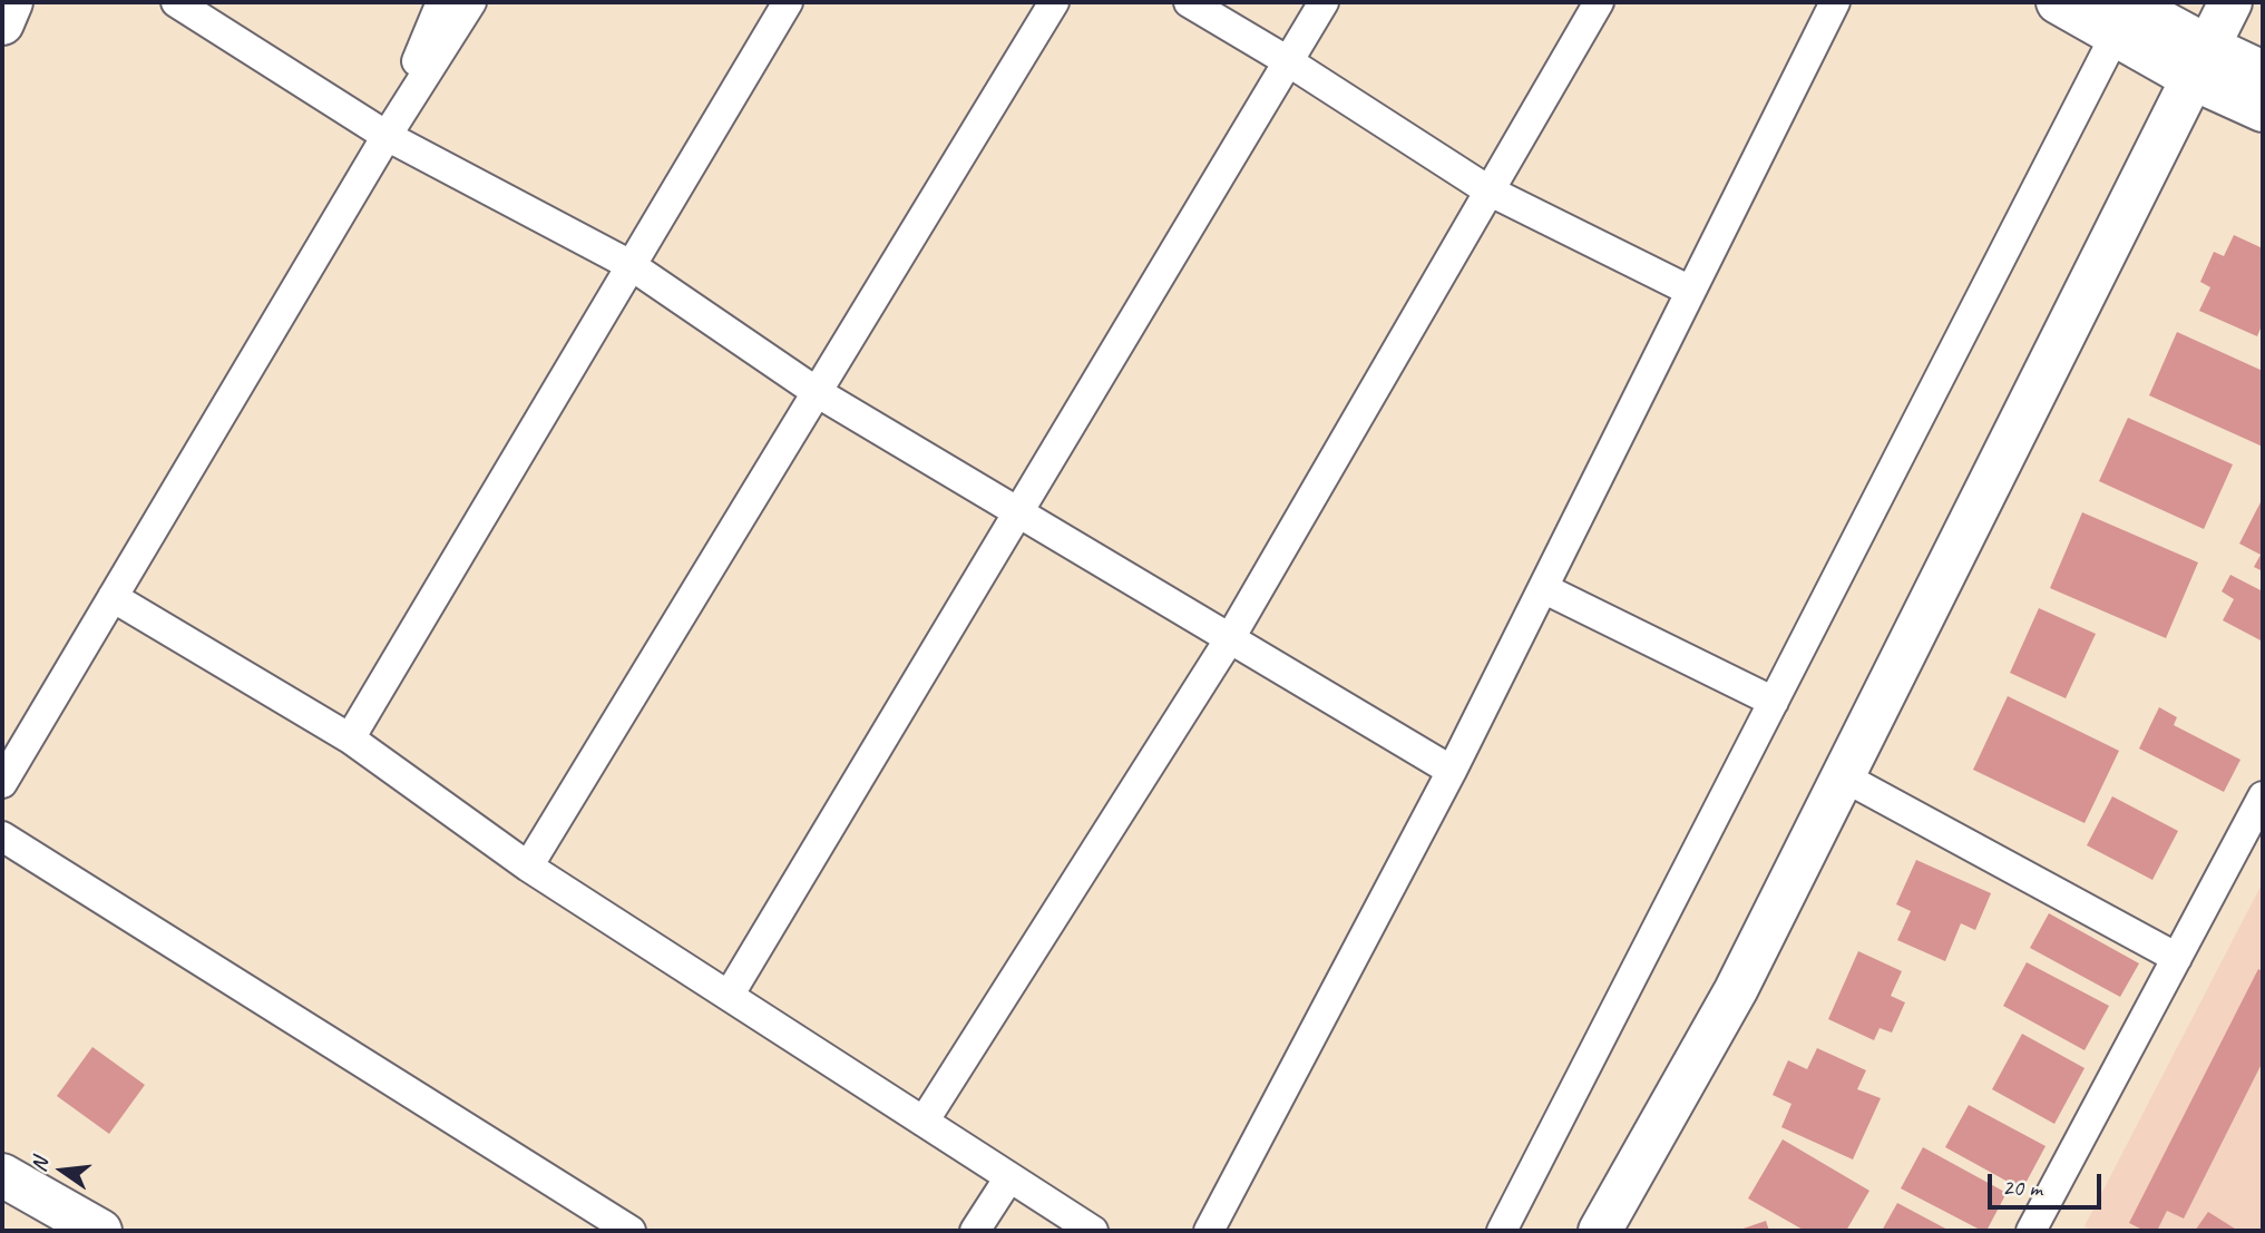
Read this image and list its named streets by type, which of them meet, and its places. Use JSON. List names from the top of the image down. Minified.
{"scale_bar":"20 m","north":"left"}
